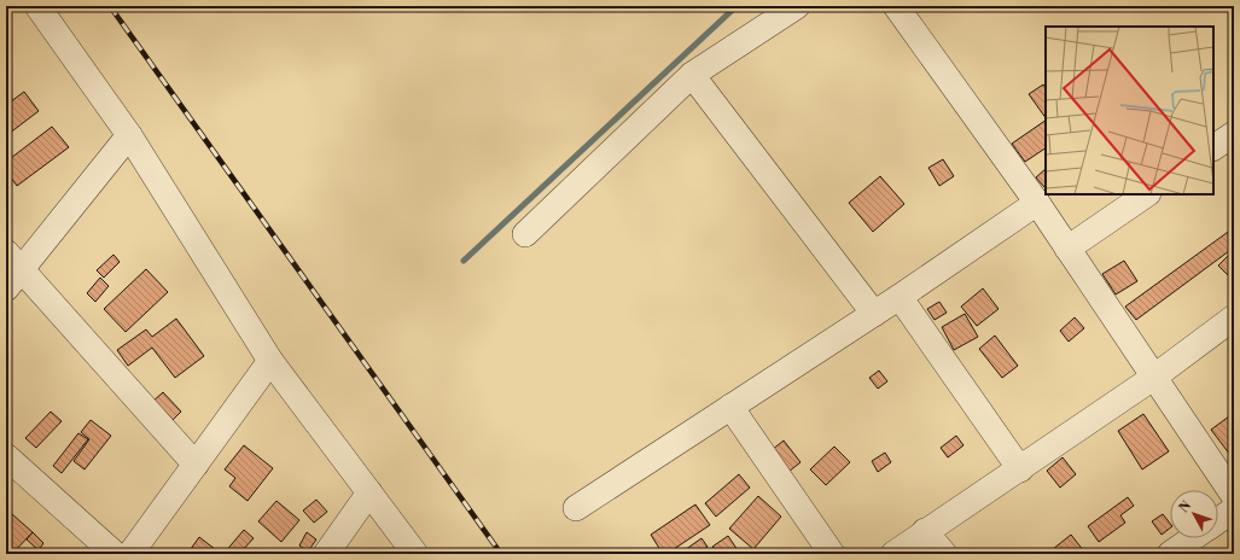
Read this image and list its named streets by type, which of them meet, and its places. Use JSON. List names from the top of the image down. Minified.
{"north":"top left"}
